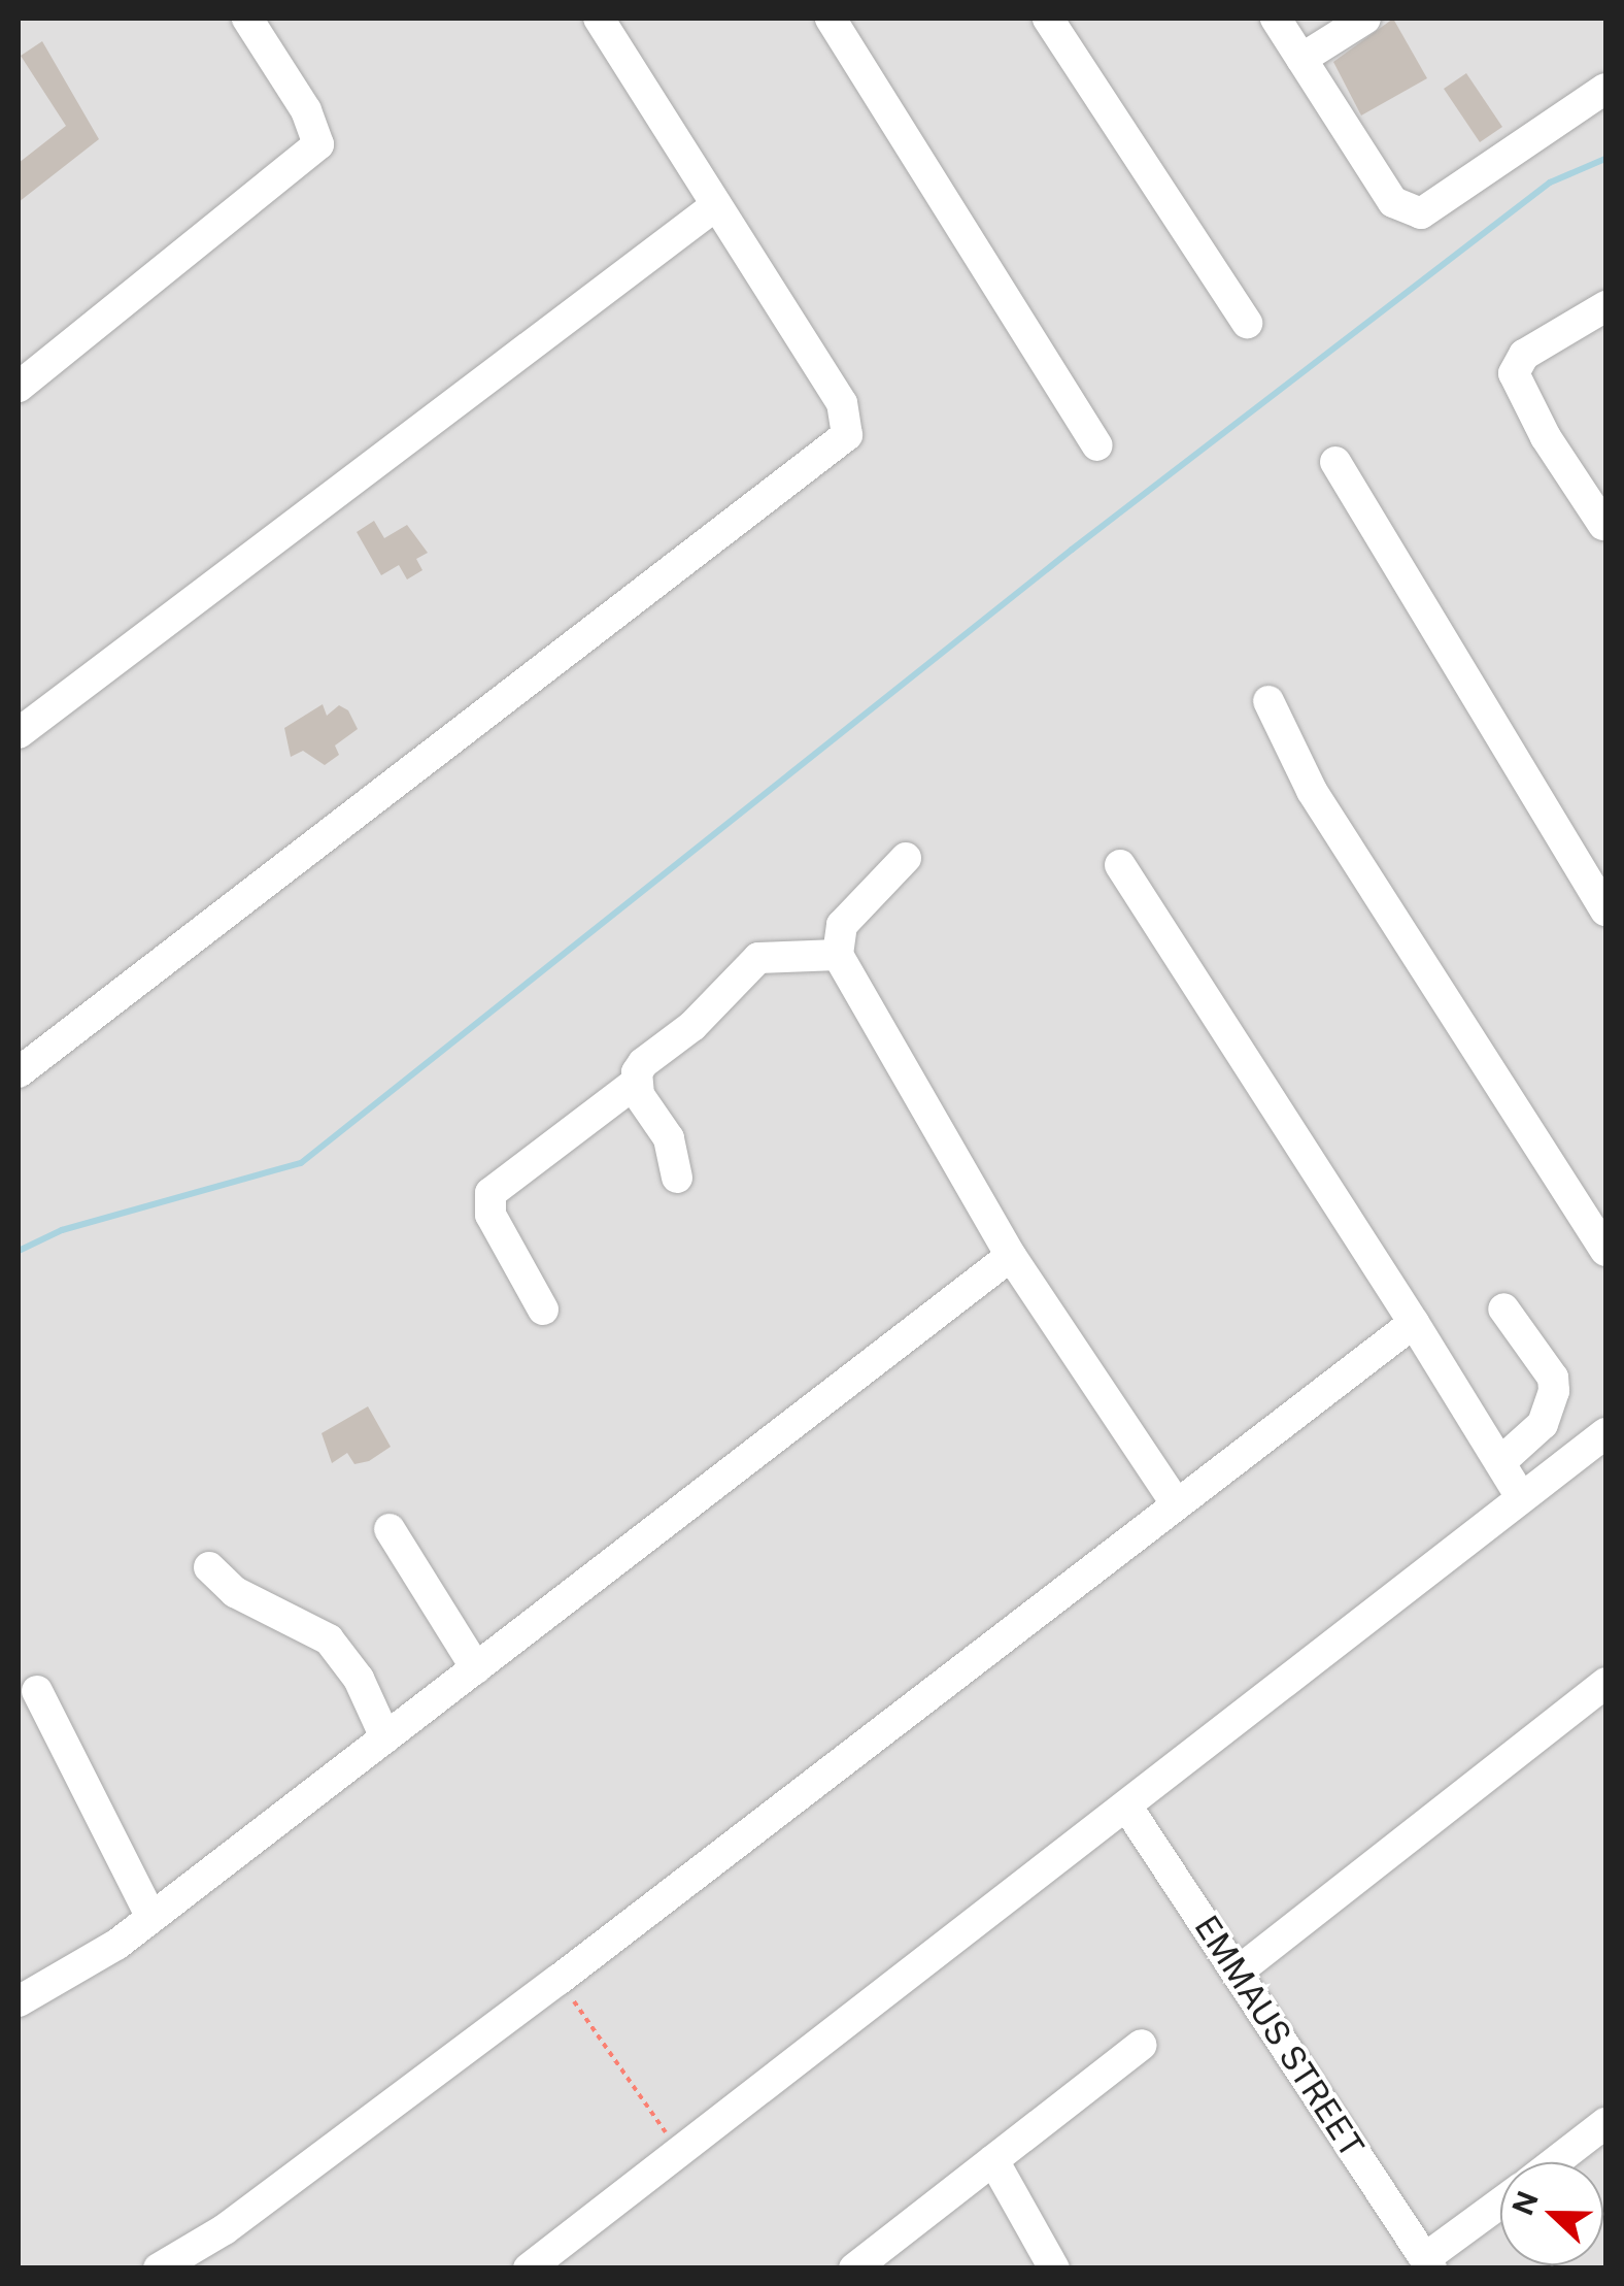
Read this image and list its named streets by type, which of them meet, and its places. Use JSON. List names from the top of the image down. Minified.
{"streets":{"street":["EMMAUS STREET"]},"north":"left"}
